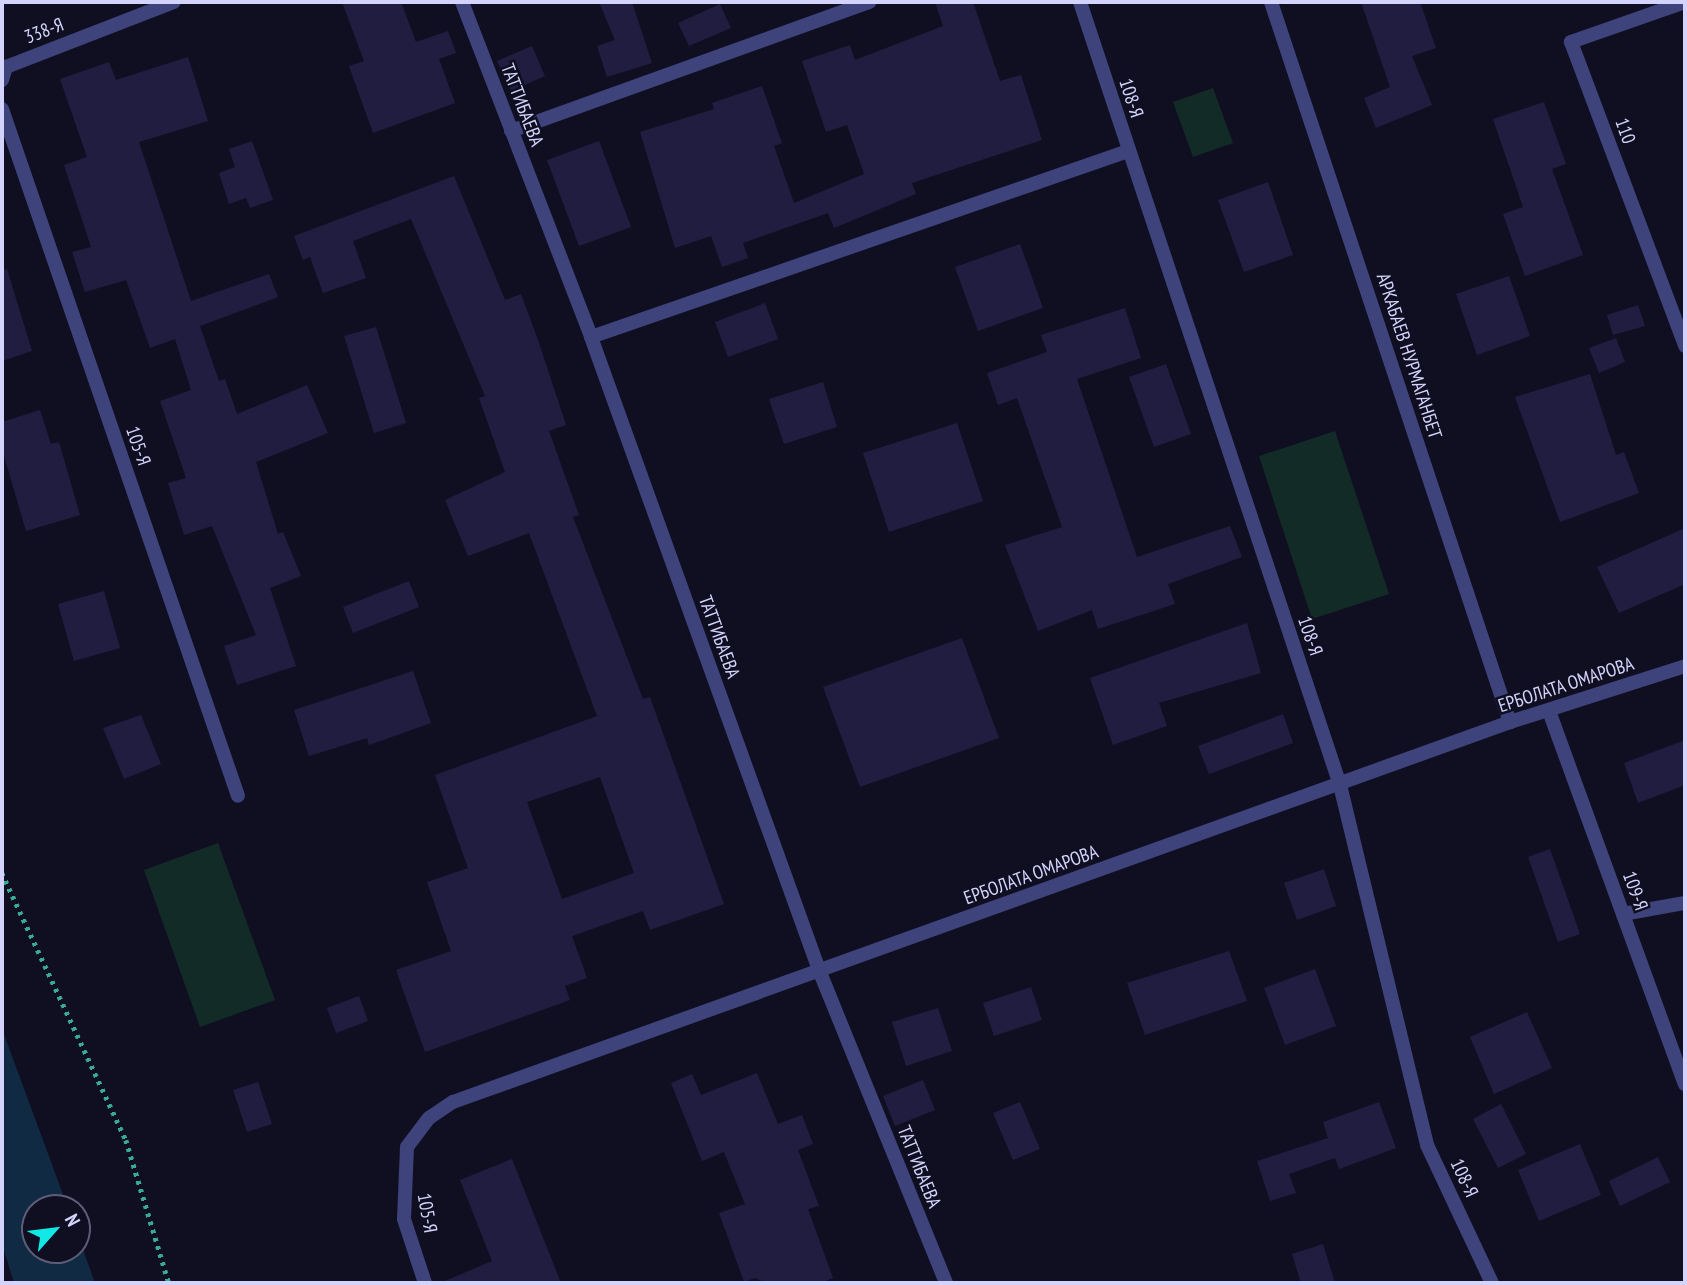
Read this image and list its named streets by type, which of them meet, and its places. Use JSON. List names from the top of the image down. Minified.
{"streets":{"street":["338-Я","108-Я","ТАТТИБАЕВА","110","АРКАБАЕВ НУРМАГАНБЕТ","105-Я","ЕРБОЛАТА ОМАРОВА","109-Я"]},"crossings":[["108-Я","ЕРБОЛАТА ОМАРОВА"],["ТАТТИБАЕВА","ЕРБОЛАТА ОМАРОВА"],["АРКАБАЕВ НУРМАГАНБЕТ","ЕРБОЛАТА ОМАРОВА"],["105-Я","ЕРБОЛАТА ОМАРОВА"],["ЕРБОЛАТА ОМАРОВА","109-Я"]],"north":"top right"}
